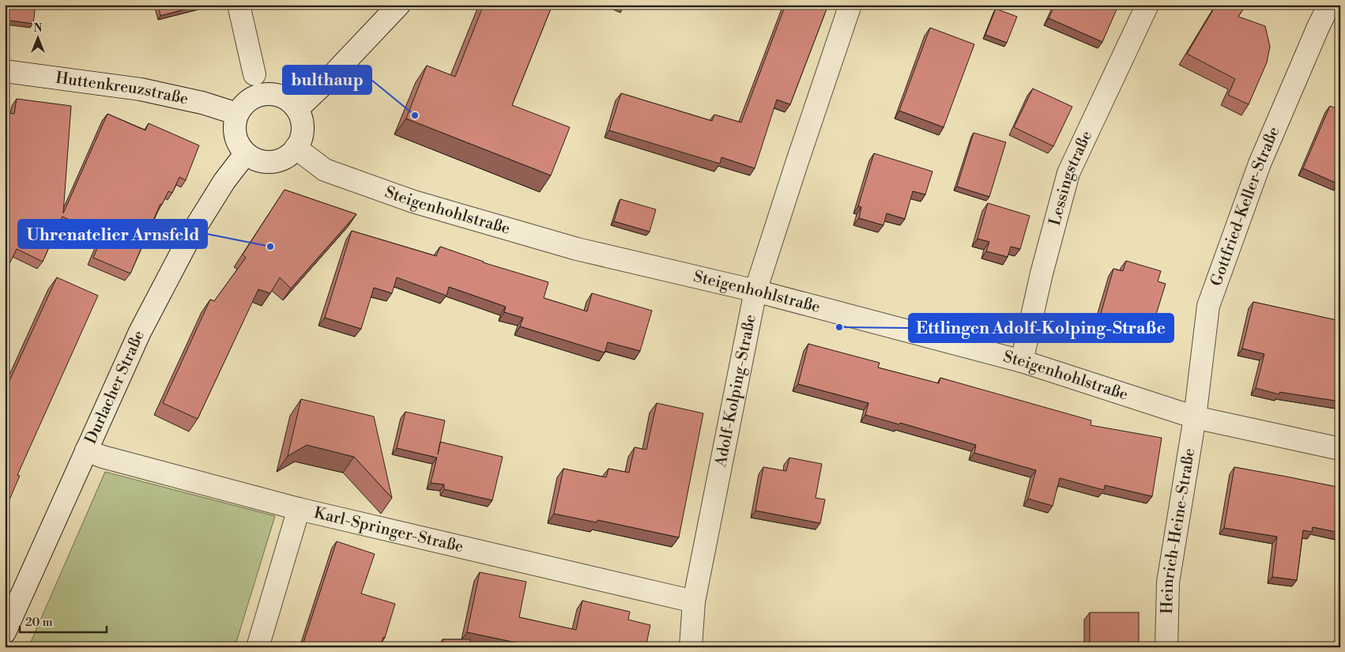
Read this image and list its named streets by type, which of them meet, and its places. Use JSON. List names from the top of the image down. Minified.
{"streets":{"street":["Huttenkreuzstraße","Lessingstraße","Gottfried-Keller-Straße","Steigenhohlstraße","Durlacher Straße","Adolf-Kolping-Straße","Karl-Springer-Straße","Heinrich-Heine-Straße"]},"crossings":[["Huttenkreuzstraße","Steigenhohlstraße"],["Huttenkreuzstraße","Durlacher Straße"],["Lessingstraße","Steigenhohlstraße"],["Gottfried-Keller-Straße","Steigenhohlstraße"],["Gottfried-Keller-Straße","Heinrich-Heine-Straße"],["Steigenhohlstraße","Durlacher Straße"],["Steigenhohlstraße","Adolf-Kolping-Straße"],["Steigenhohlstraße","Heinrich-Heine-Straße"],["Durlacher Straße","Karl-Springer-Straße"],["Adolf-Kolping-Straße","Karl-Springer-Straße"]],"places":["bulthaup","Uhrenatelier Arnsfeld","Ettlingen Adolf-Kolping-Straße"],"scale_bar":"20 m","north":"top"}
